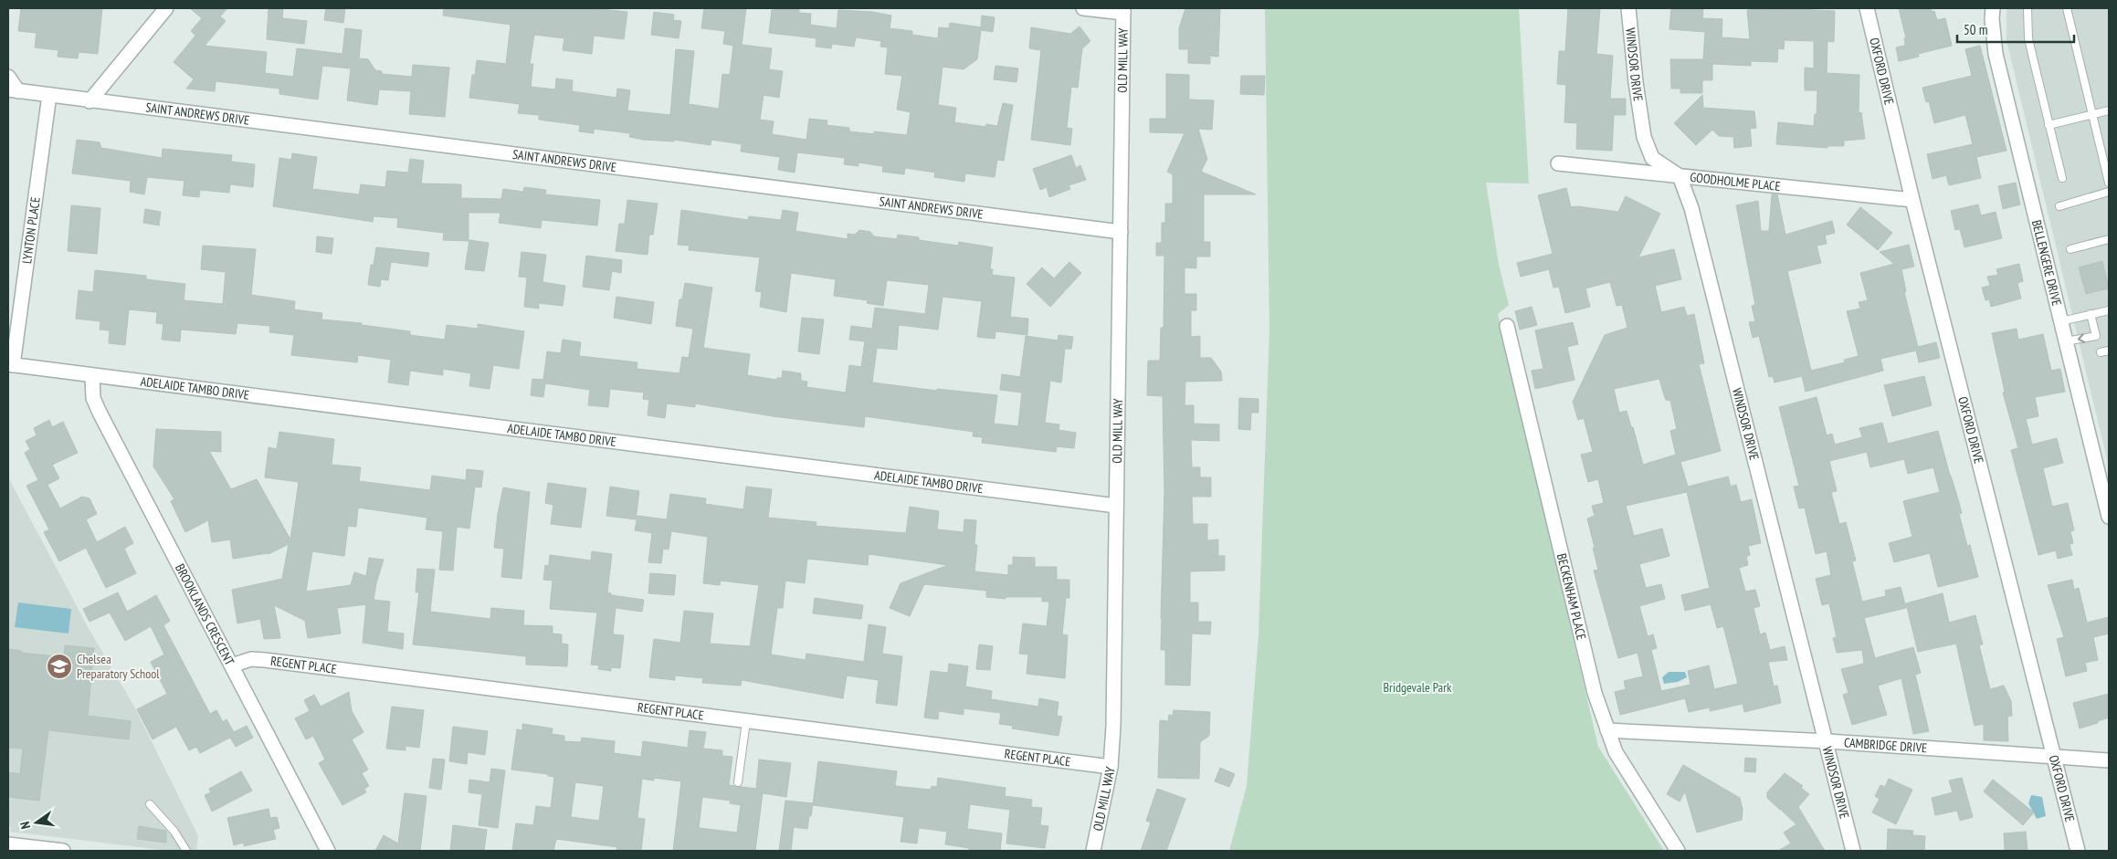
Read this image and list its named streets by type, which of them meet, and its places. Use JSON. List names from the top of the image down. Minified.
{"streets":{"street":["OLD MILL WAY","WINDSOR DRIVE","OXFORD DRIVE","SAINT ANDREWS DRIVE","GOODHOLME PLACE","LYNTON PLACE","BELLENGERE DRIVE","ADELAIDE TAMBO DRIVE","BECKENHAM PLACE","BROOKLANDS CRESCENT","REGENT PLACE","CAMBRIDGE DRIVE"]},"crossings":[["OLD MILL WAY","SAINT ANDREWS DRIVE"],["OLD MILL WAY","ADELAIDE TAMBO DRIVE"],["OLD MILL WAY","REGENT PLACE"],["WINDSOR DRIVE","GOODHOLME PLACE"],["WINDSOR DRIVE","CAMBRIDGE DRIVE"],["OXFORD DRIVE","GOODHOLME PLACE"],["OXFORD DRIVE","CAMBRIDGE DRIVE"],["SAINT ANDREWS DRIVE","LYNTON PLACE"],["LYNTON PLACE","ADELAIDE TAMBO DRIVE"],["ADELAIDE TAMBO DRIVE","BROOKLANDS CRESCENT"],["BECKENHAM PLACE","CAMBRIDGE DRIVE"],["BROOKLANDS CRESCENT","REGENT PLACE"]],"parks":["Bridgevale Park"],"places":{"school or university":["Chelsea Preparatory School"]},"scale_bar":"50 m","north":"left"}
